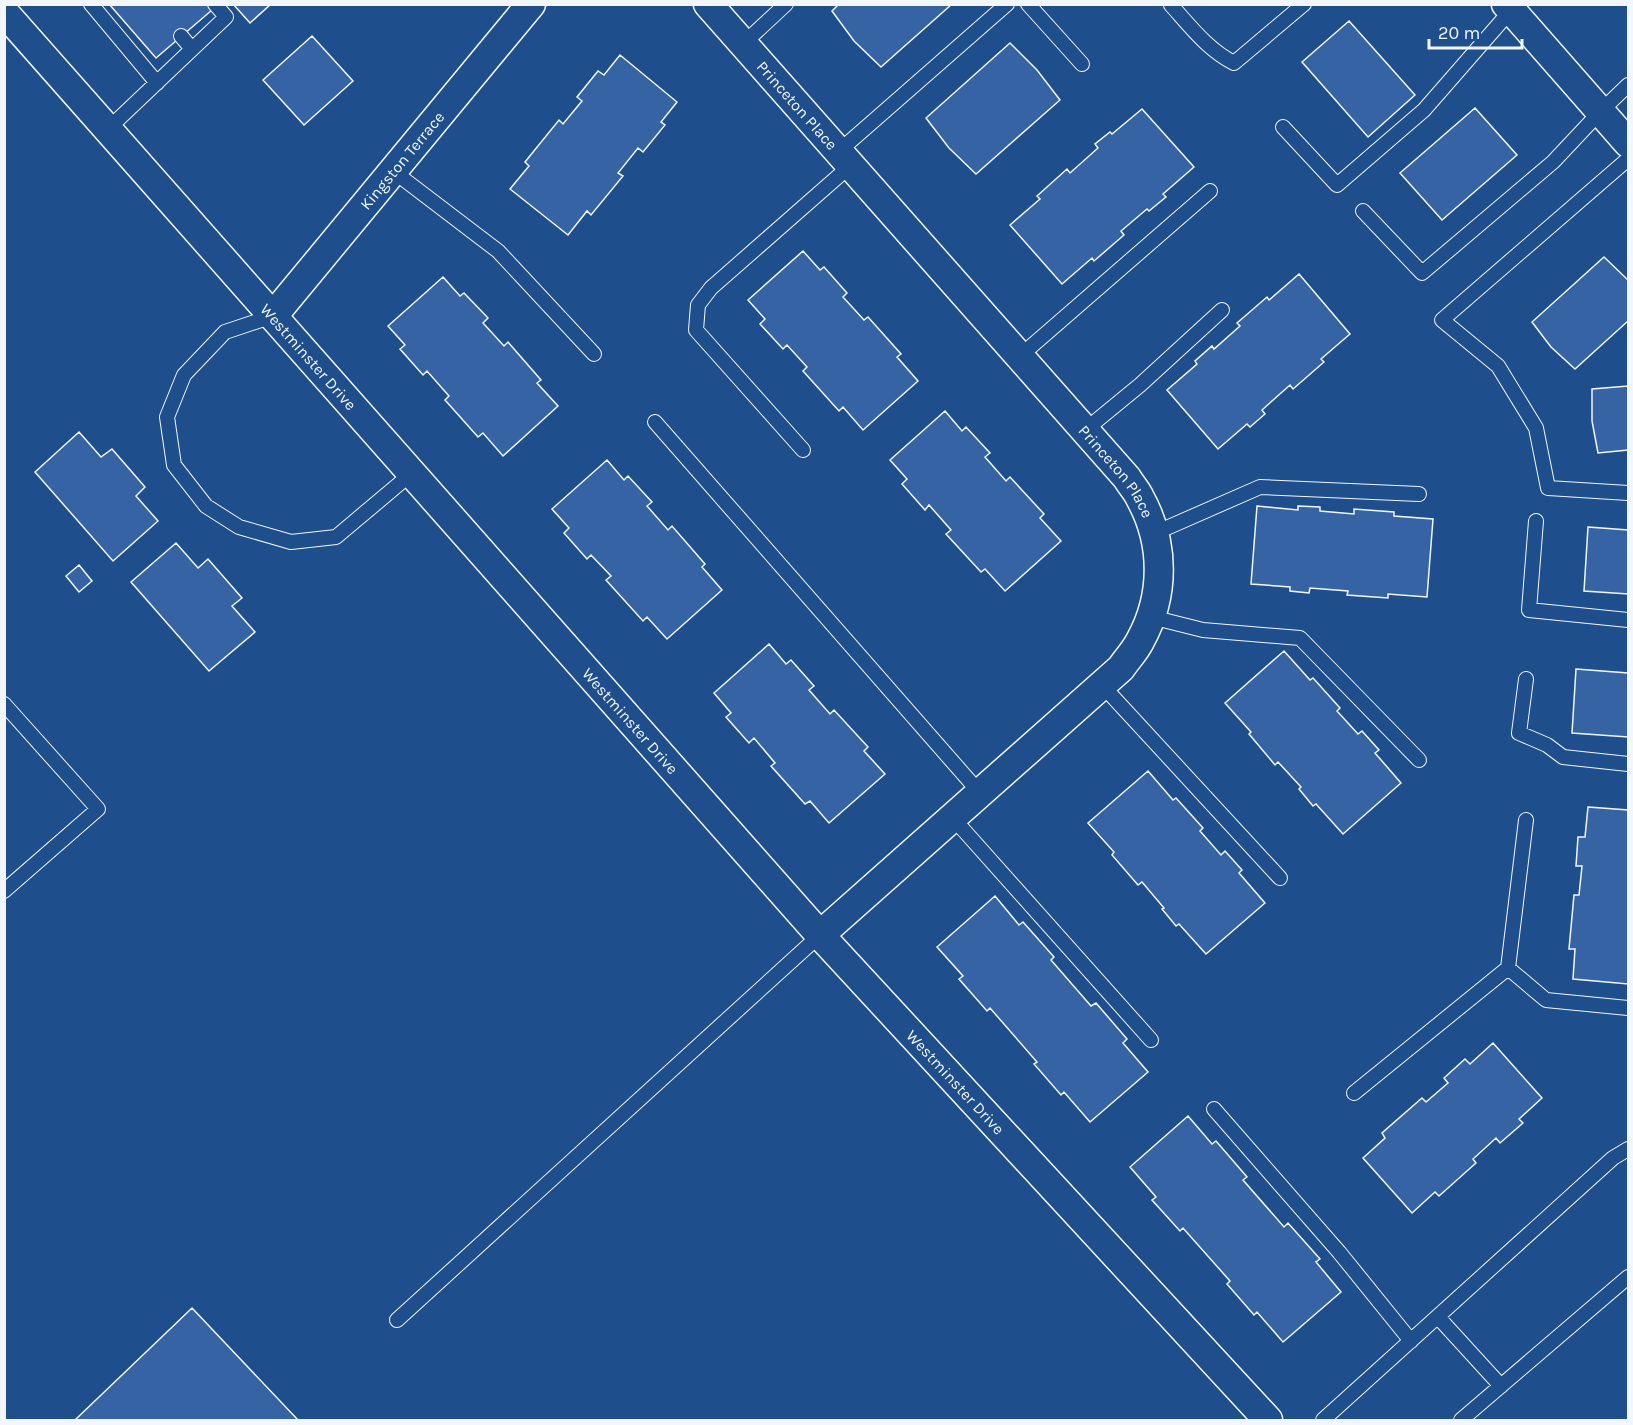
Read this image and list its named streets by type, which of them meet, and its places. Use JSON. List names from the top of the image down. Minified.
{"streets":{"street":["Princeton Place","Kingston Terrace","Westminster Drive"]},"crossings":[["Princeton Place","Westminster Drive"],["Kingston Terrace","Westminster Drive"]],"scale_bar":"20 m"}
